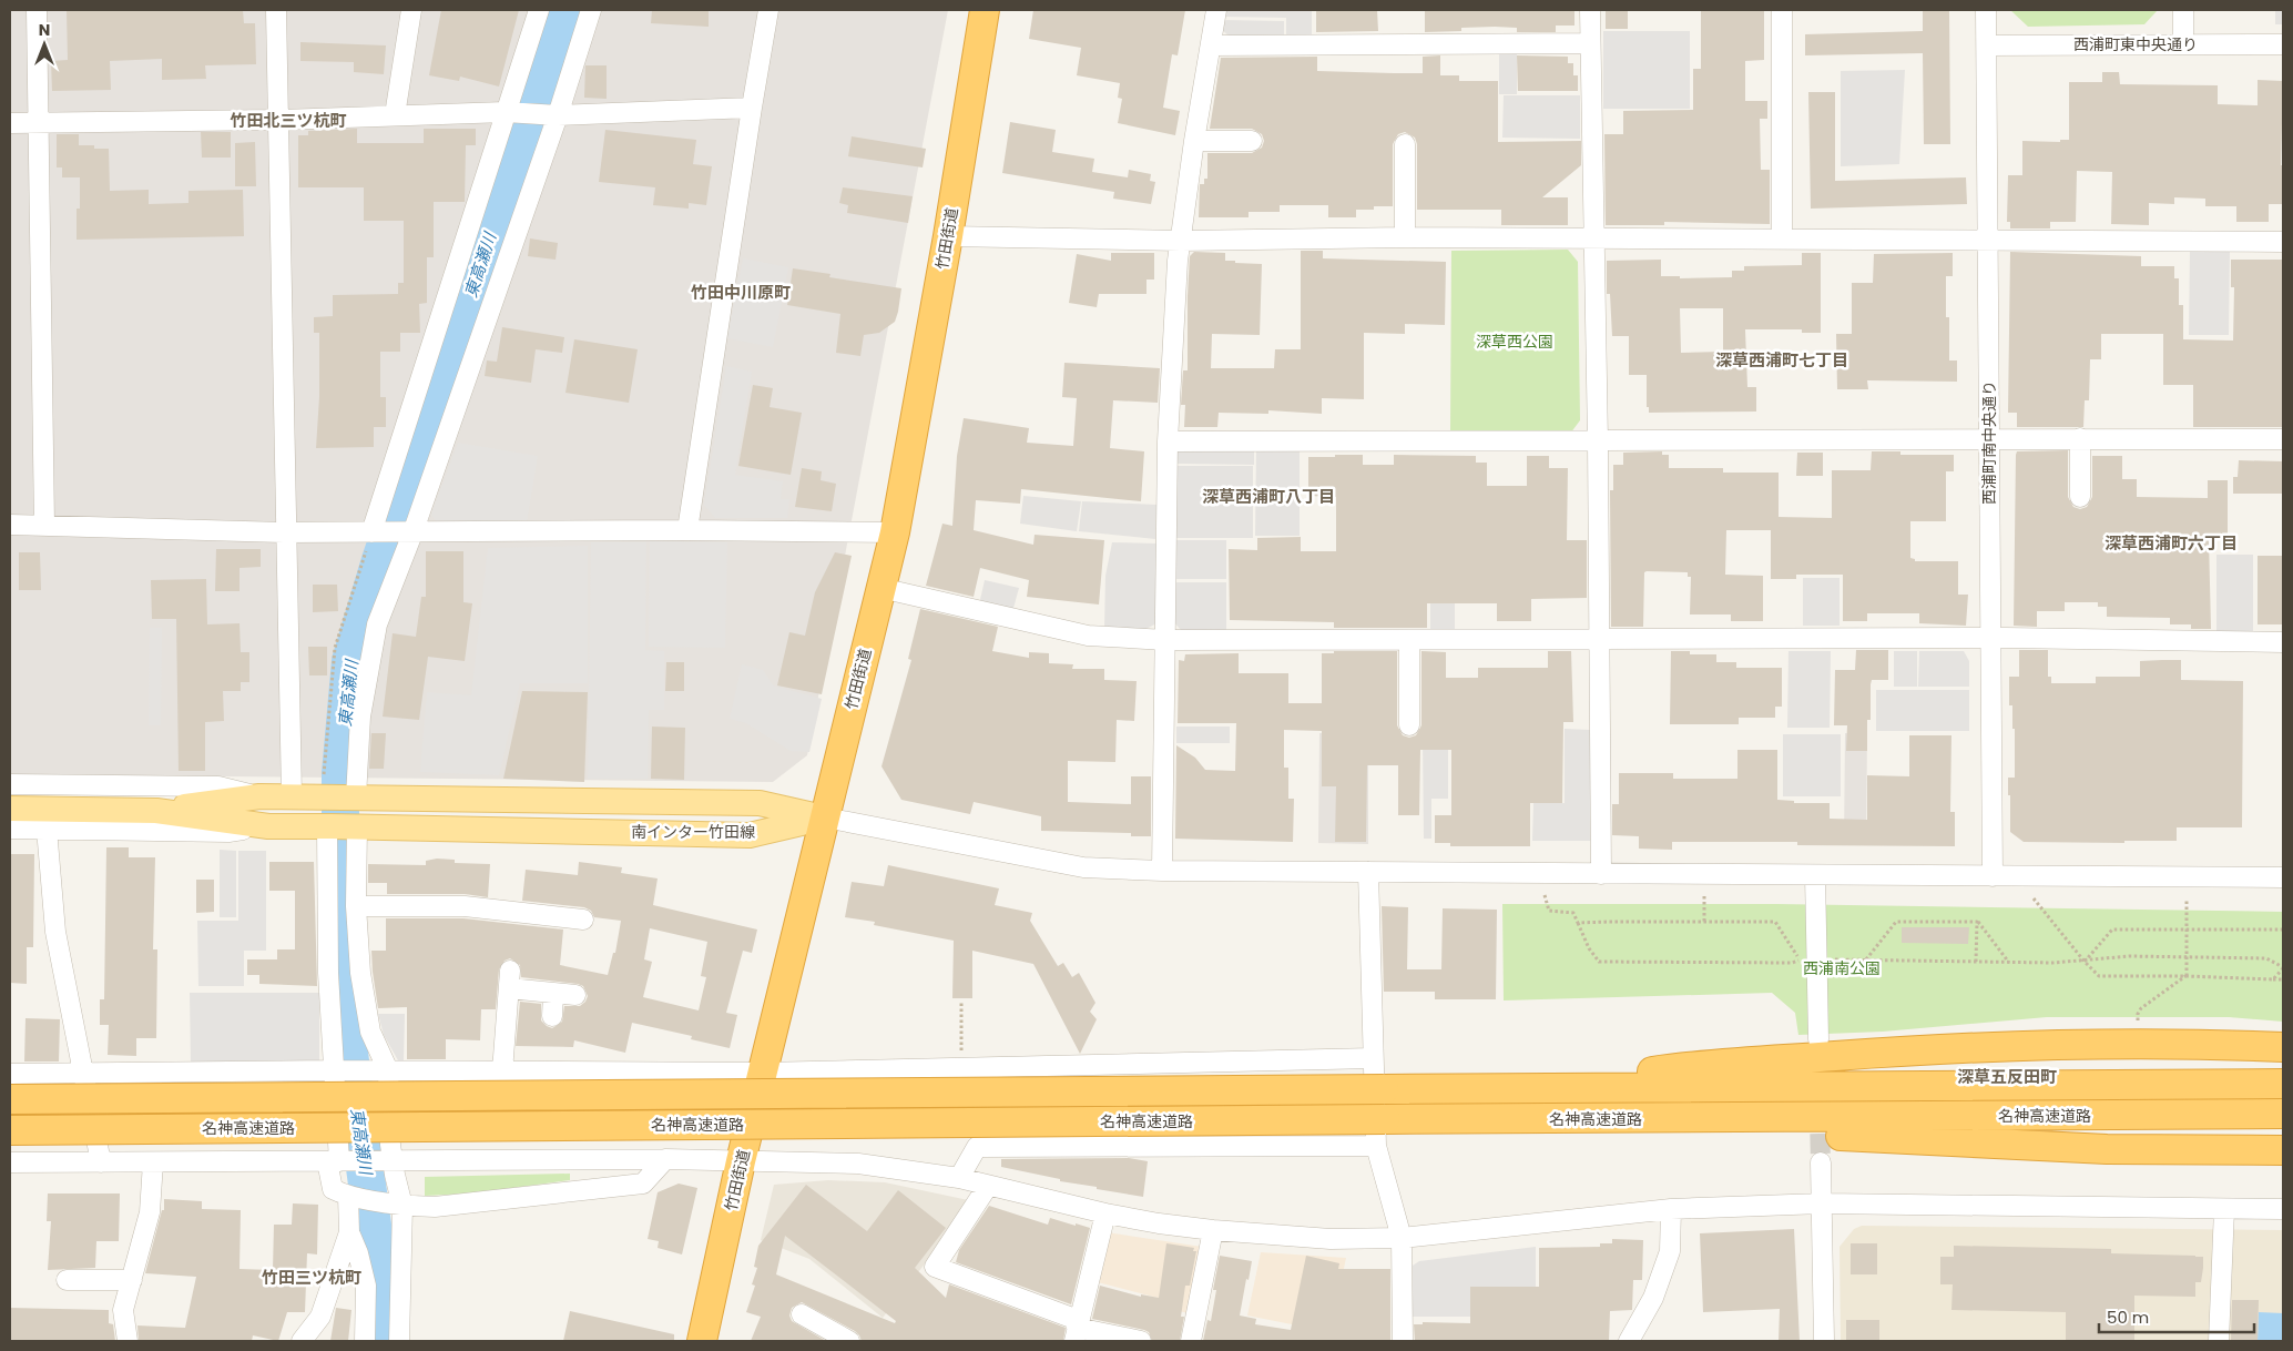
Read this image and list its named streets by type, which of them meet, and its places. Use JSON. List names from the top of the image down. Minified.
{"streets":{"highway":["竹田街道","名神高速道路"],"main road":["南インター竹田線"],"street":["西浦町東中央通り","西浦町南中央通り"]},"crossings":[["西浦町東中央通り","西浦町南中央通り"],["竹田街道","南インター竹田線"]],"districts":["竹田北三ツ杭町","竹田中川原町","深草西浦町七丁目","深草西浦町八丁目","深草西浦町六丁目","深草五反田町","竹田三ツ杭町"],"water":["東高瀬川"],"parks":["深草西公園","西浦南公園"],"scale_bar":"50 m","north":"top"}
